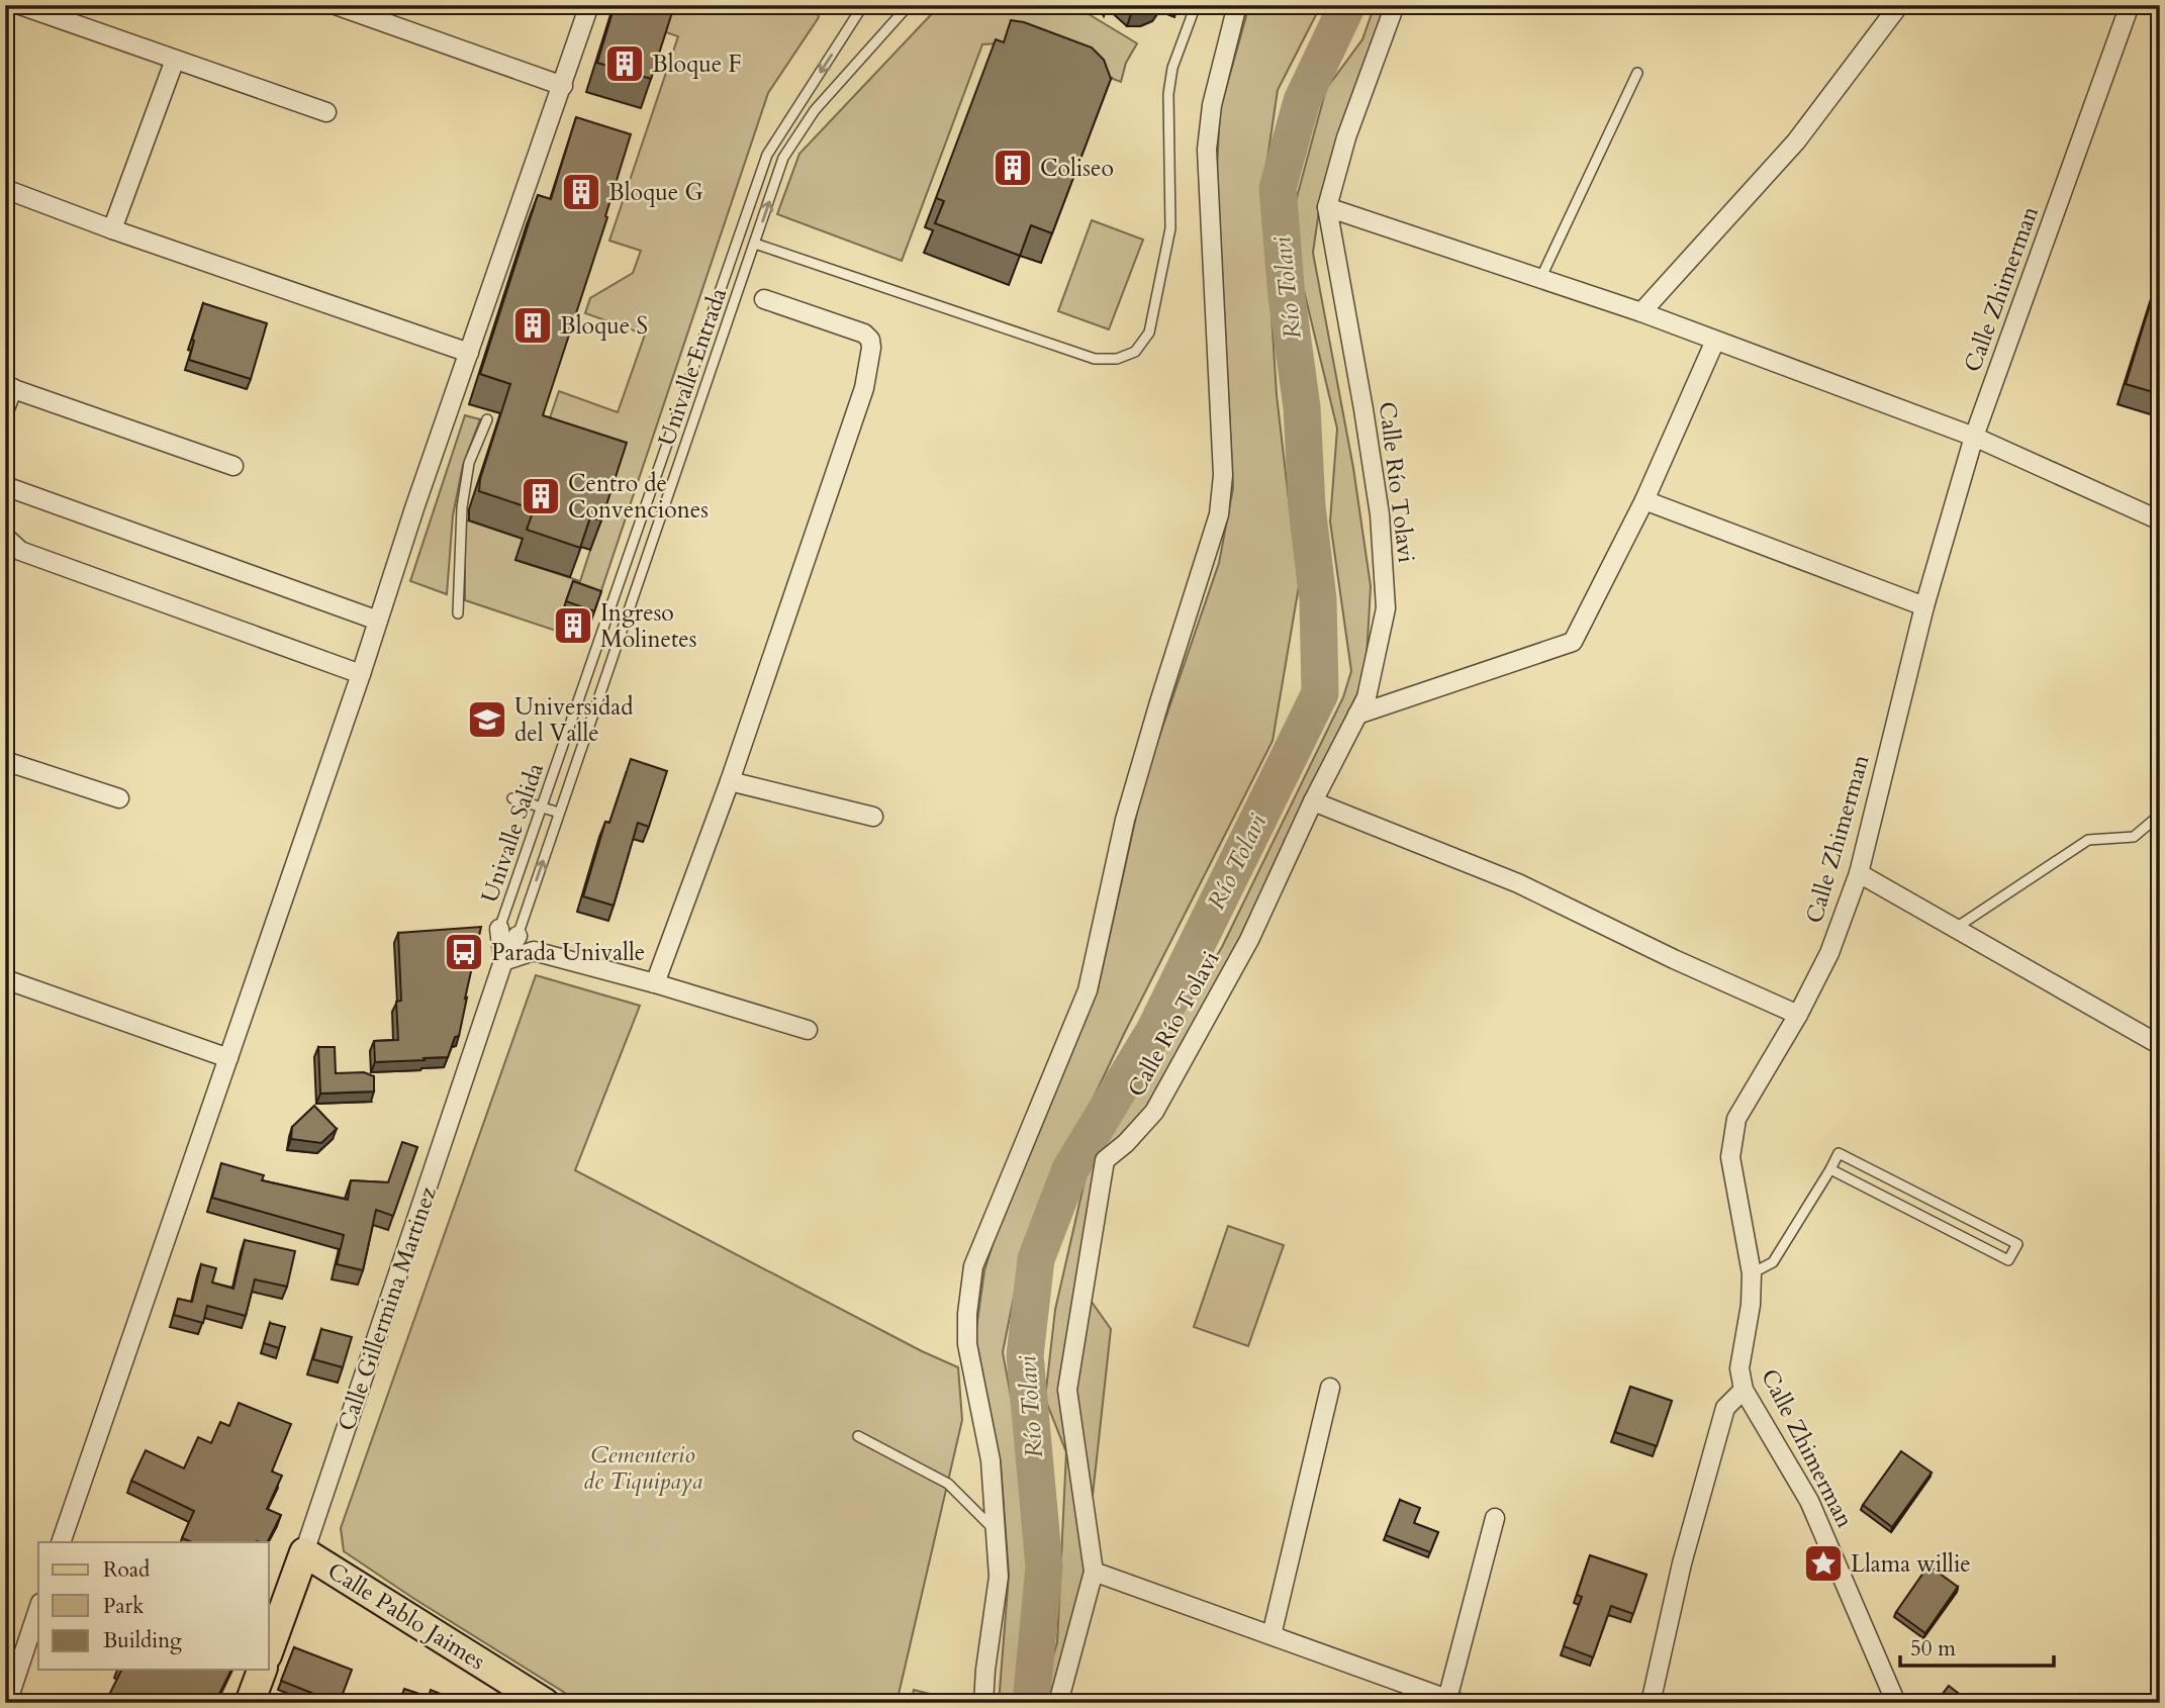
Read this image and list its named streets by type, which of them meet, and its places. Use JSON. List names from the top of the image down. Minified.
{"streets":{"main road":["Calle Gillermina Martinez","Calle Pablo Jaimes"],"street":["Calle Zhimerman","Calle Río Tolavi"],"lane":["Univalle Entrada","Univalle Salida"]},"crossings":[["Univalle Entrada","Calle Gillermina Martinez"],["Univalle Salida","Calle Gillermina Martinez"],["Calle Gillermina Martinez","Calle Pablo Jaimes"]],"one_way":["Univalle Entrada","Univalle Salida"],"water":["Río Tolavi"],"parks":["Cementerio de Tiquipaya"],"places":{"building":["Bloque F","Coliseo","Bloque G","Bloque S","Centro de Convenciones","Ingreso Molinetes"],"school or university":["Universidad del Valle"],"bus stop":["Parada Univalle"],"place":["Llama willie"]},"legend":["Road","Park","Building"],"scale_bar":"50 m"}
